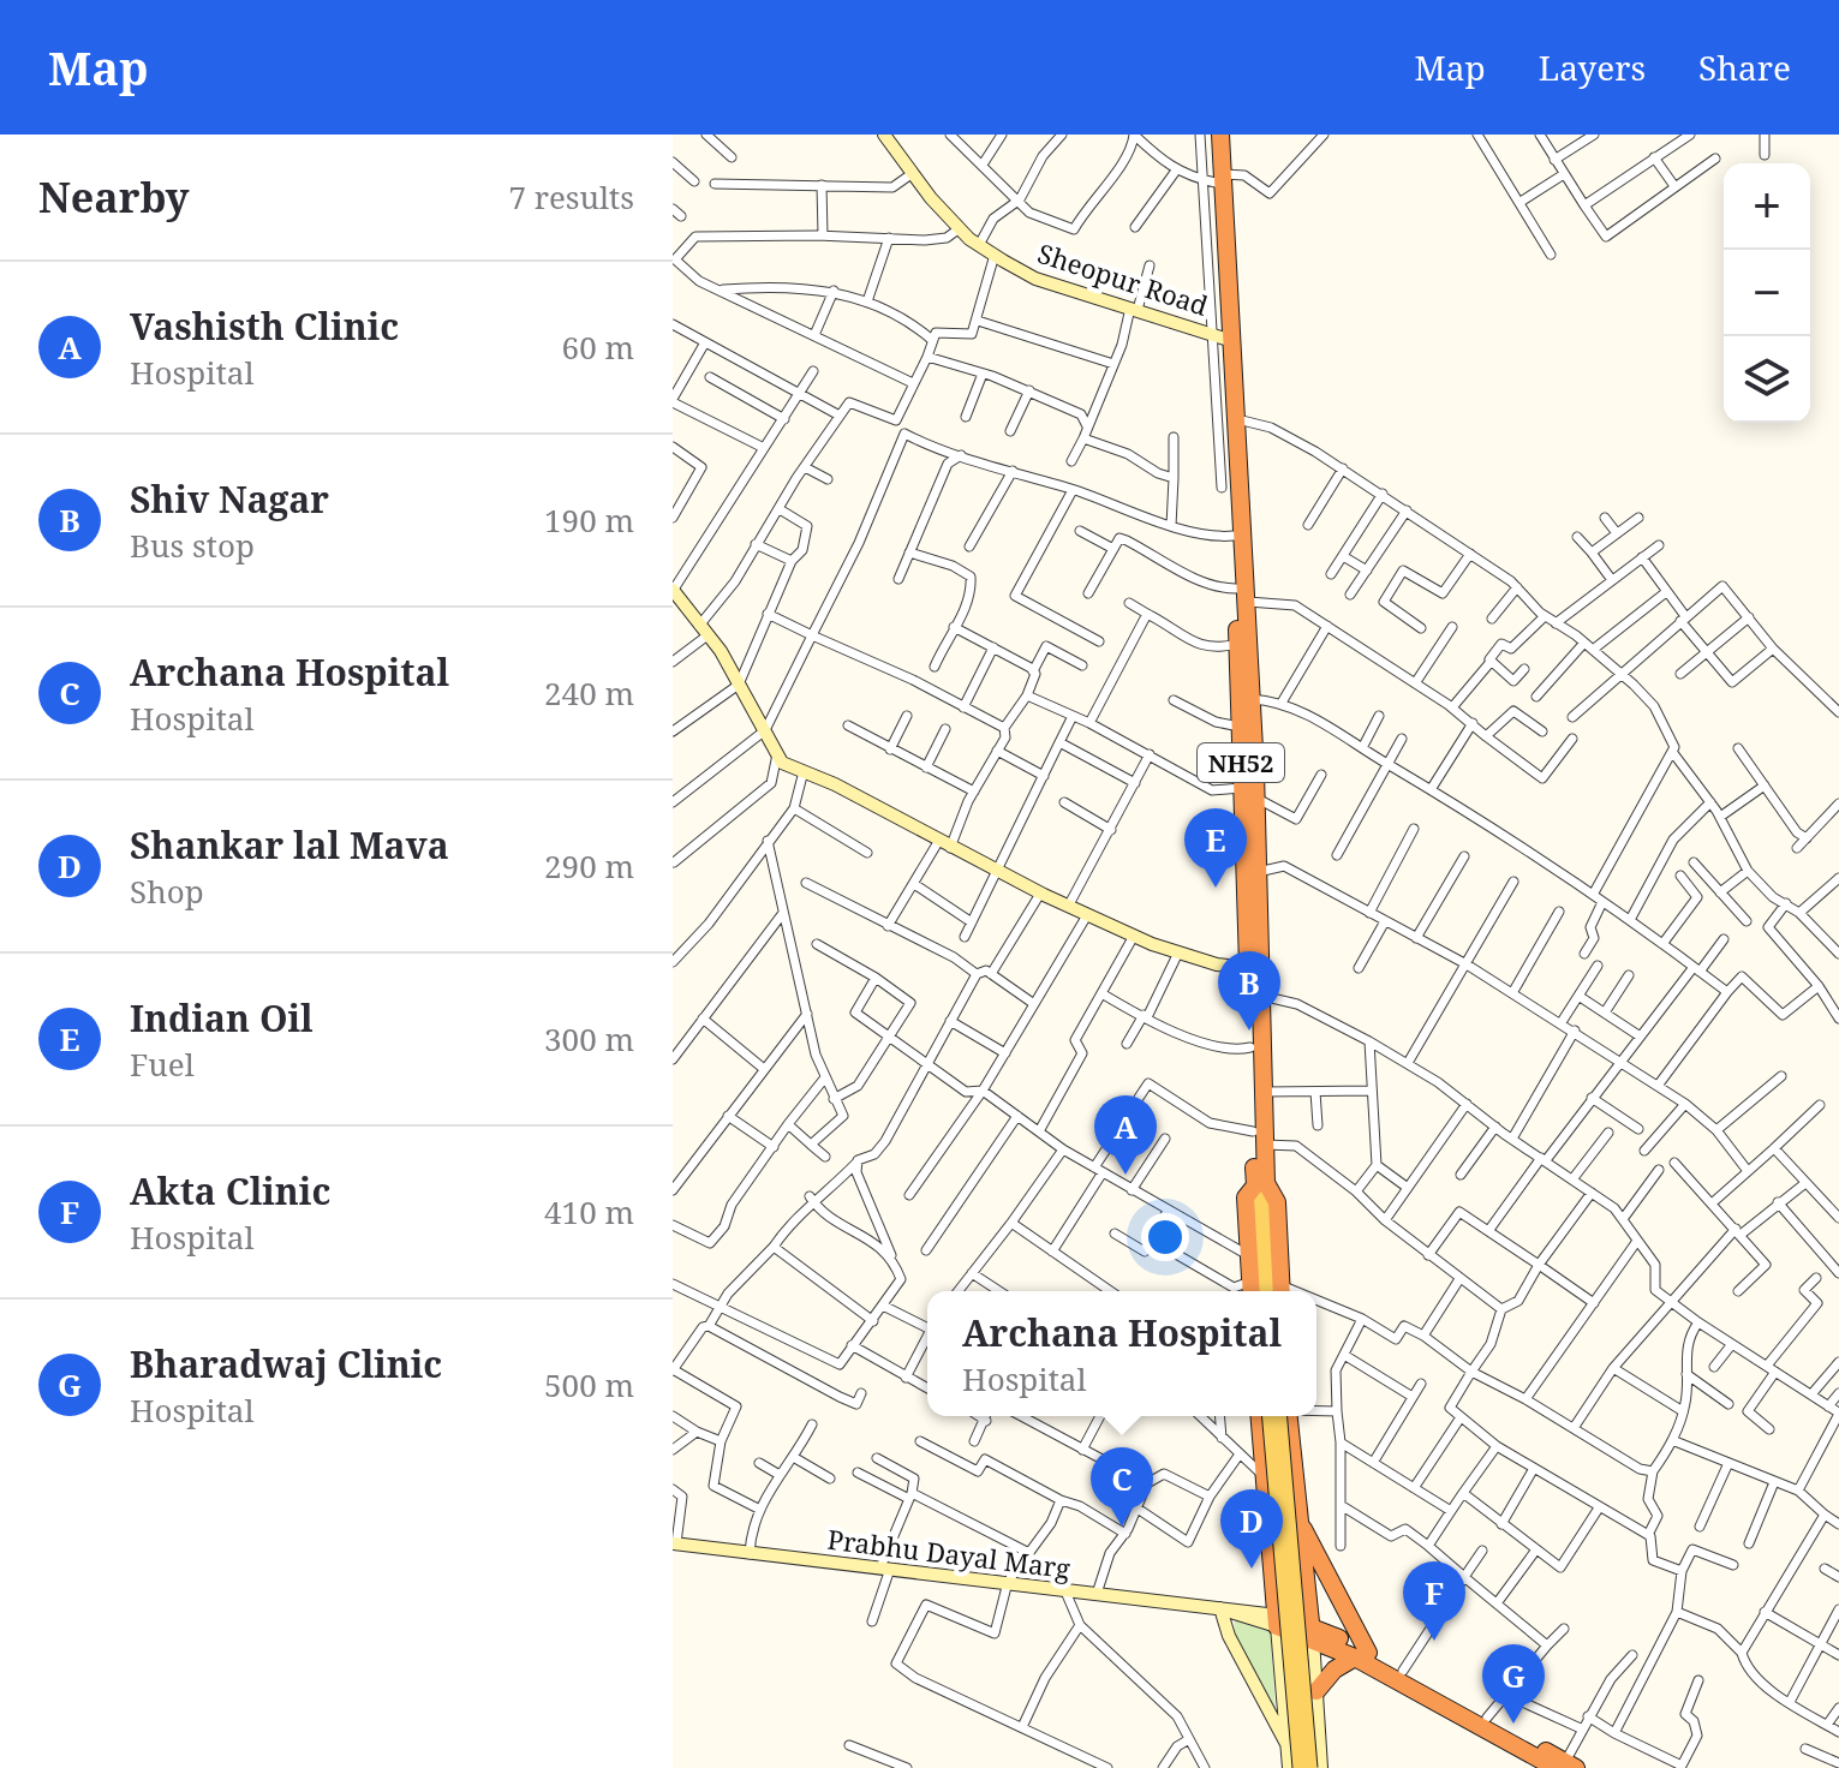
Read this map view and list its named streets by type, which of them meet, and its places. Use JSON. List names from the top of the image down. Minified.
{"streets":{"highway":["NH52"],"street":["Sheopur Road","Prabhu Dayal Marg"]},"crossings":[["Sheopur Road","NH52"]],"page":{"header":"Map","nav":["Map","Layers","Share"],"heading":["Nearby","7 results"],"map_buttons":["+","−"],"list":[{"mark":"A","name":"Vashisth Clinic","note":"Hospital","value":"60 m"},{"mark":"B","name":"Shiv Nagar","note":"Bus stop","value":"190 m"},{"mark":"C","name":"Archana Hospital","note":"Hospital","value":"240 m"},{"mark":"D","name":"Shankar lal Mava","note":"Shop","value":"290 m"},{"mark":"E","name":"Indian Oil","note":"Fuel","value":"300 m"},{"mark":"F","name":"Akta Clinic","note":"Hospital","value":"410 m"},{"mark":"G","name":"Bharadwaj Clinic","note":"Hospital","value":"500 m"}],"pins":["E","B","A","C","D","F","G"],"popup":["Archana Hospital","Hospital"]}}
